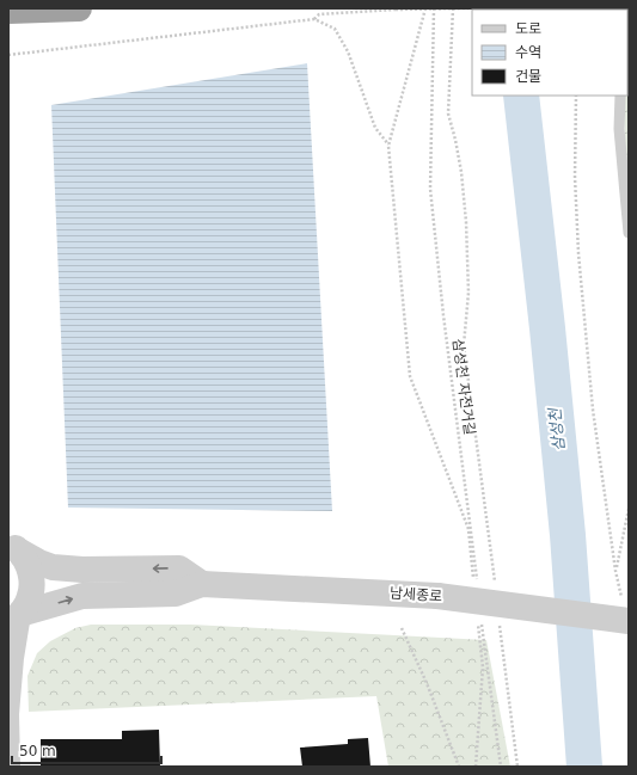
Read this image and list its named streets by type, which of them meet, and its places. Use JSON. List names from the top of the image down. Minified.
{"streets":{"street":["남세종로"],"path":["삼성천 자전거길"]},"water":["삼성천"],"legend":["도로","수역","건물"],"scale_bar":"50 m"}
